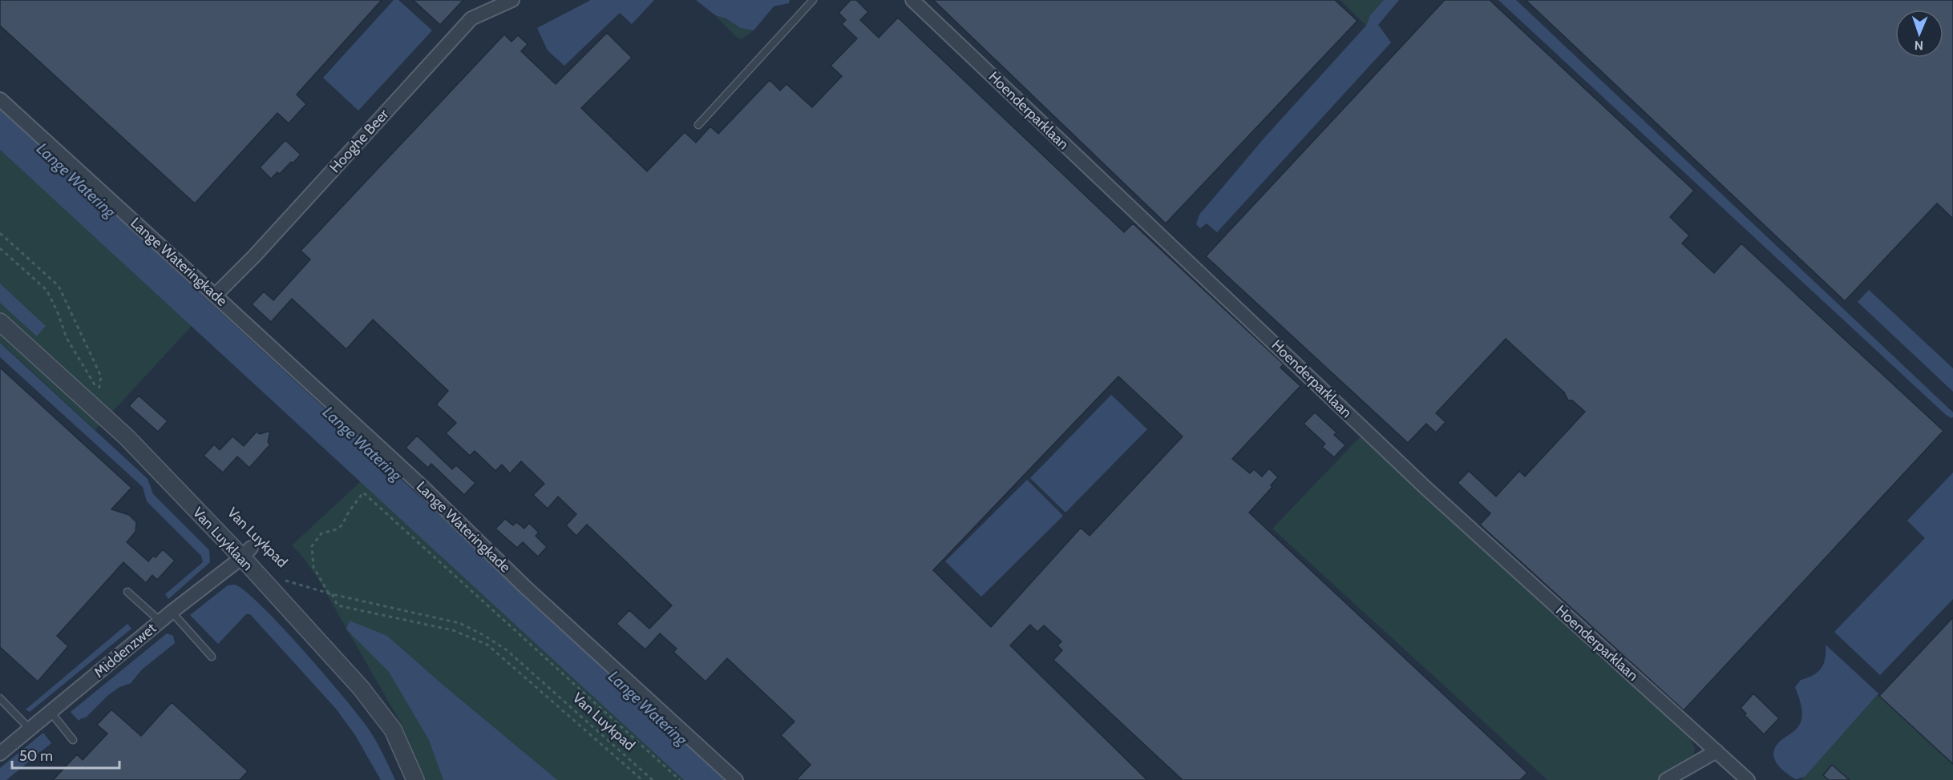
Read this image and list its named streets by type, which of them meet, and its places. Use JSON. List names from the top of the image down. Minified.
{"streets":{"street":["Hoenderparklaan","Hooghe Beer","Lange Wateringkade","Van Luyklaan","Middenzwet"],"path":["Van Luykpad"]},"crossings":[["Hooghe Beer","Lange Wateringkade"],["Van Luyklaan","Middenzwet"]],"water":["Lange Watering"],"scale_bar":"50 m","north":"bottom"}
